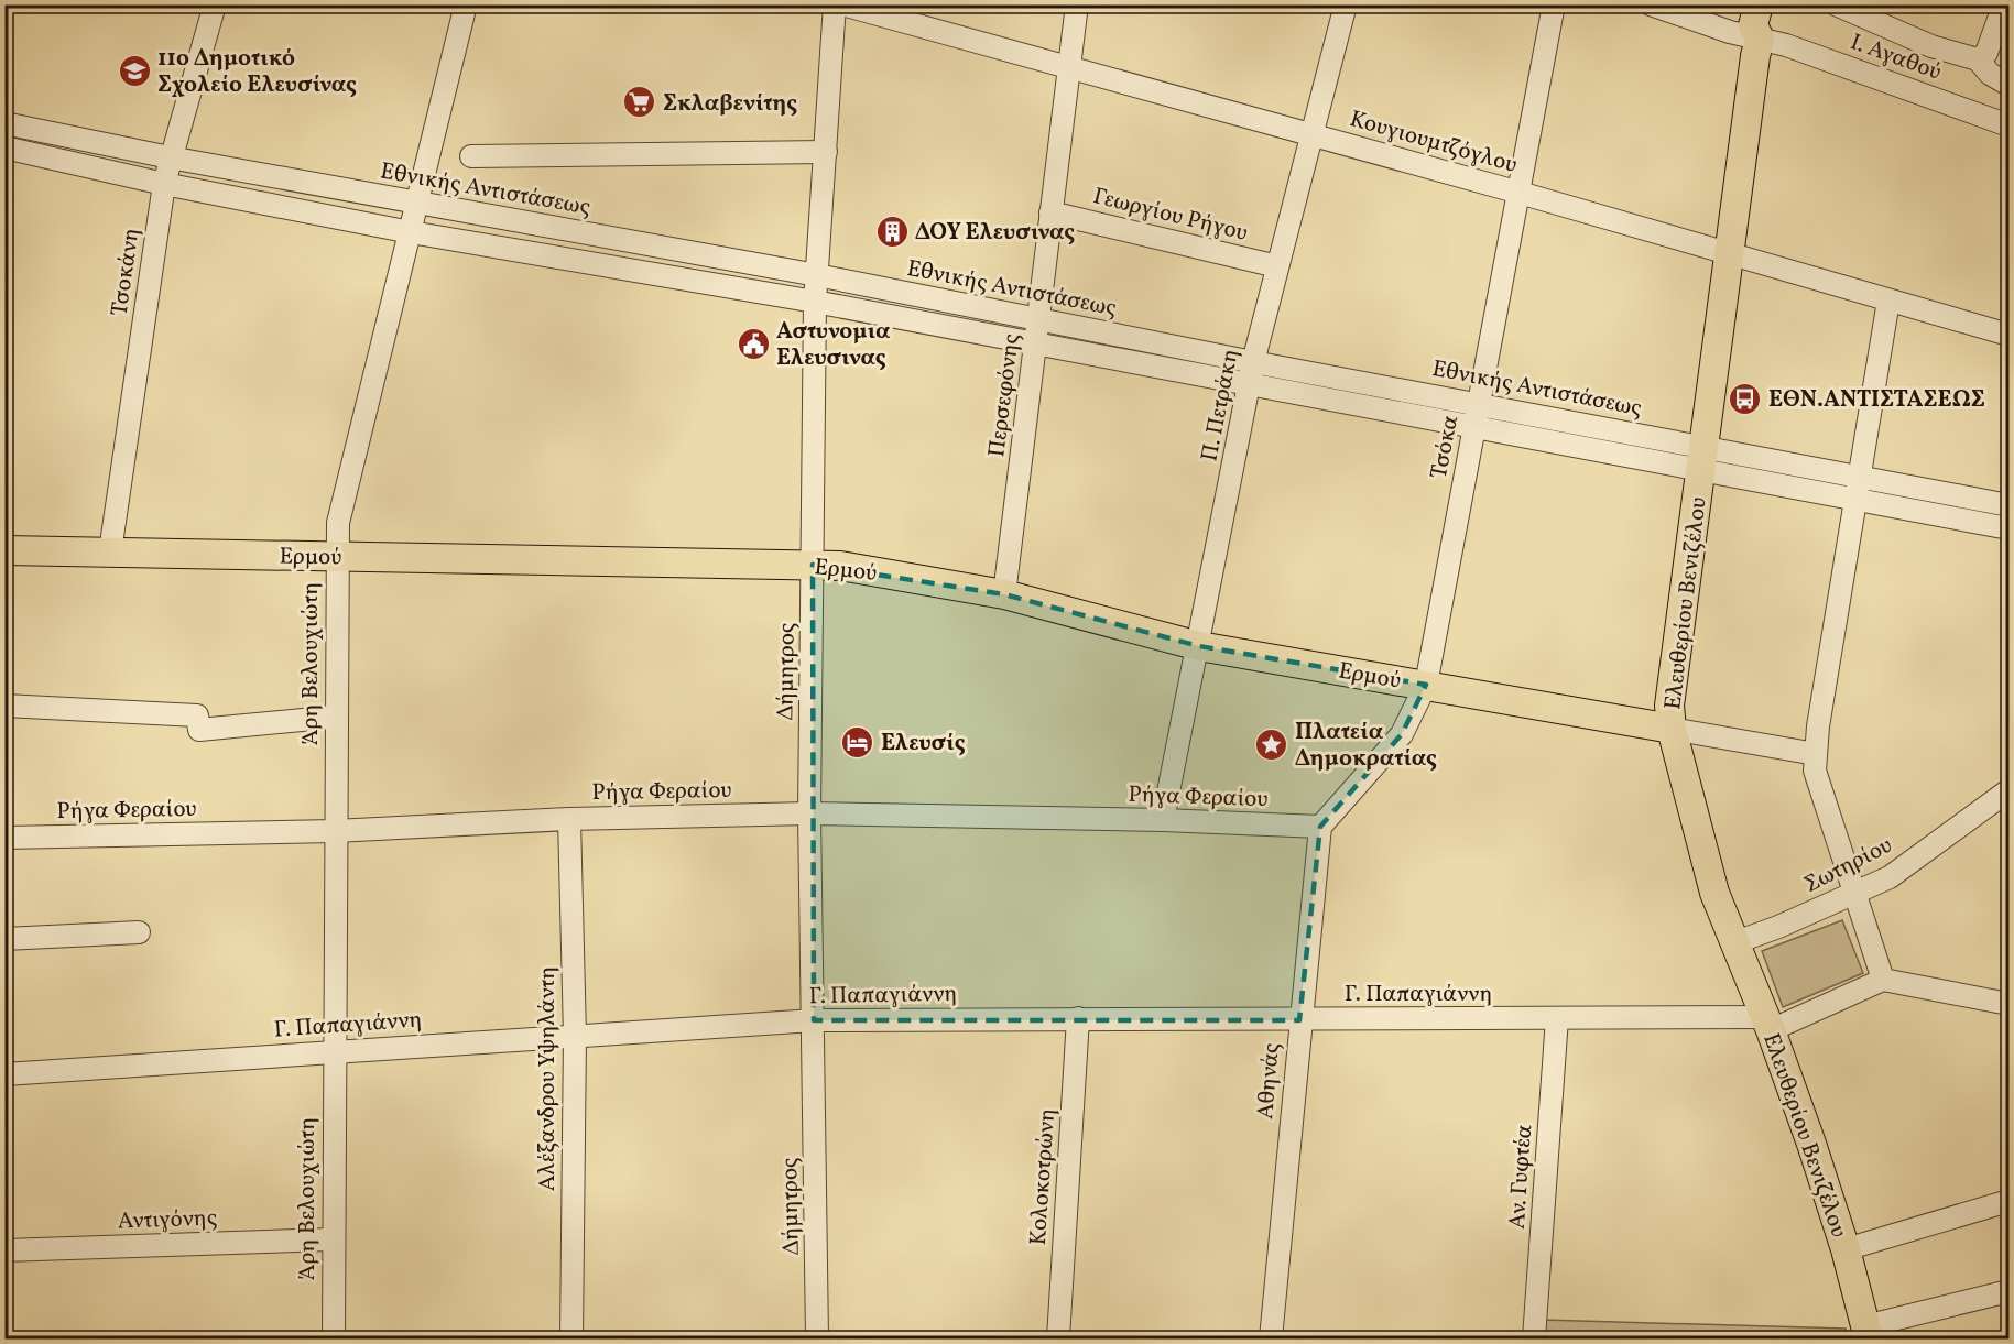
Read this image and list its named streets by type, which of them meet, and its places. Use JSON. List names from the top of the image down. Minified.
{"streets":{"main road":["Ερμού","Ελευθερίου Βενιζέλου"],"street":["Ι. Αγαθού","Κουγιουμτζόγλου","Εθνικής Αντιστάσεως","Γεωργίου Ρήγου","Τσοκάνη","Περσεφόνης","Π. Πετράκη","Τσόκα","Άρη Βελουχιώτη","Δήμητρος","Ρήγα Φεραίου","Σωτηρίου","Γ. Παπαγιάννη","Αλέξανδρου Υψηλάντη","Αθηνάς","Κολοκοτρώνη","Αν. Γυφτέα","Αντιγόνης"]},"crossings":[["Ι. Αγαθού","Ελευθερίου Βενιζέλου"],["Κουγιουμτζόγλου","Περσεφόνης"],["Κουγιουμτζόγλου","Π. Πετράκη"],["Κουγιουμτζόγλου","Τσόκα"],["Κουγιουμτζόγλου","Ελευθερίου Βενιζέλου"],["Εθνικής Αντιστάσεως","Τσοκάνη"],["Εθνικής Αντιστάσεως","Περσεφόνης"],["Εθνικής Αντιστάσεως","Π. Πετράκη"],["Εθνικής Αντιστάσεως","Τσόκα"],["Εθνικής Αντιστάσεως","Ελευθερίου Βενιζέλου"],["Εθνικής Αντιστάσεως","Άρη Βελουχιώτη"],["Εθνικής Αντιστάσεως","Δήμητρος"],["Γεωργίου Ρήγου","Περσεφόνης"],["Γεωργίου Ρήγου","Π. Πετράκη"],["Τσοκάνη","Ερμού"],["Περσεφόνης","Ερμού"],["Π. Πετράκη","Ερμού"],["Π. Πετράκη","Ρήγα Φεραίου"],["Τσόκα","Ερμού"],["Τσόκα","Ρήγα Φεραίου"],["Τσόκα","Αθηνάς"],["Ερμού","Ελευθερίου Βενιζέλου"],["Ερμού","Άρη Βελουχιώτη"],["Ερμού","Δήμητρος"],["Ελευθερίου Βενιζέλου","Σωτηρίου"],["Ελευθερίου Βενιζέλου","Γ. Παπαγιάννη"],["Άρη Βελουχιώτη","Ρήγα Φεραίου"],["Άρη Βελουχιώτη","Γ. Παπαγιάννη"],["Άρη Βελουχιώτη","Αντιγόνης"],["Δήμητρος","Ρήγα Φεραίου"],["Δήμητρος","Γ. Παπαγιάννη"],["Ρήγα Φεραίου","Αλέξανδρου Υψηλάντη"],["Ρήγα Φεραίου","Αθηνάς"],["Γ. Παπαγιάννη","Αλέξανδρου Υψηλάντη"],["Γ. Παπαγιάννη","Αθηνάς"],["Γ. Παπαγιάννη","Κολοκοτρώνη"],["Γ. Παπαγιάννη","Αν. Γυφτέα"]],"places":{"school or university":["11ο Δημοτικό Σχολείο Ελευσίνας"],"supermarket":["Σκλαβενίτης"],"building":["ΔΟΥ Ελευσινας"],"public building":["Αστυνομια Ελευσινας"],"bus stop":["ΕΘΝ.ΑΝΤΙΣΤΑΣΕΩΣ"],"hotel":["Ελευσίς"],"place":["Πλατεία Δημοκρατίας"]}}
